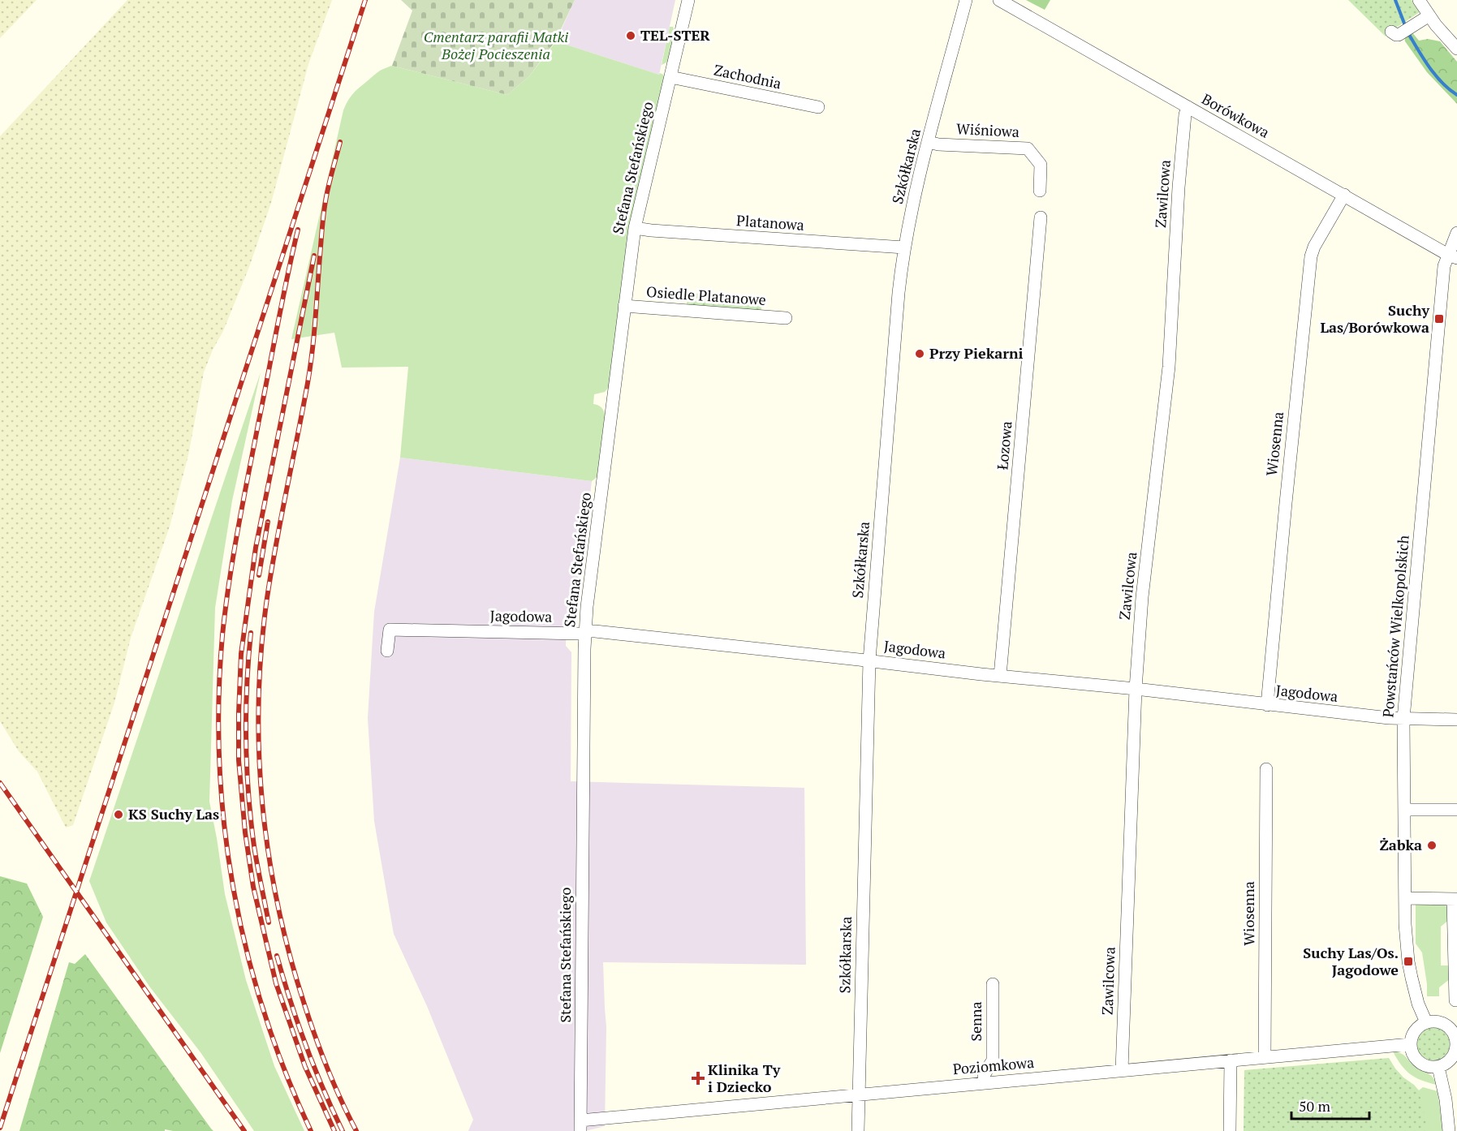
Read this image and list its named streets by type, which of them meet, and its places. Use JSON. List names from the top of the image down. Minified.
{"streets":{"street":["Zachodnia","Borówkowa","Wiśniowa","Szkółkarska","Stefana Stefańskiego","Zawilcowa","Platanowa","Osiedle Platanowe","Wiosenna","Łozowa","Jagodowa","Powstańców Wielkopolskich","Senna","Poziomkowa"]},"crossings":[["Zachodnia","Stefana Stefańskiego"],["Borówkowa","Zawilcowa"],["Borówkowa","Wiosenna"],["Borówkowa","Powstańców Wielkopolskich"],["Wiśniowa","Szkółkarska"],["Szkółkarska","Platanowa"],["Szkółkarska","Jagodowa"],["Szkółkarska","Poziomkowa"],["Stefana Stefańskiego","Platanowa"],["Stefana Stefańskiego","Osiedle Platanowe"],["Stefana Stefańskiego","Jagodowa"],["Stefana Stefańskiego","Poziomkowa"],["Zawilcowa","Jagodowa"],["Zawilcowa","Poziomkowa"],["Wiosenna","Jagodowa"],["Wiosenna","Poziomkowa"],["Łozowa","Jagodowa"],["Jagodowa","Powstańców Wielkopolskich"],["Powstańców Wielkopolskich","Poziomkowa"],["Senna","Poziomkowa"]],"parks":["Cmentarz parafii Matki Bożej Pocieszenia"],"places":{"other":["TEL-STER","Przy Piekarni","KS Suchy Las","Żabka"],"transit":["Suchy Las/Borówkowa","Suchy Las/Os. Jagodowe"],"health":["Klinika Ty i Dziecko"]},"scale_bar":"50 m"}
